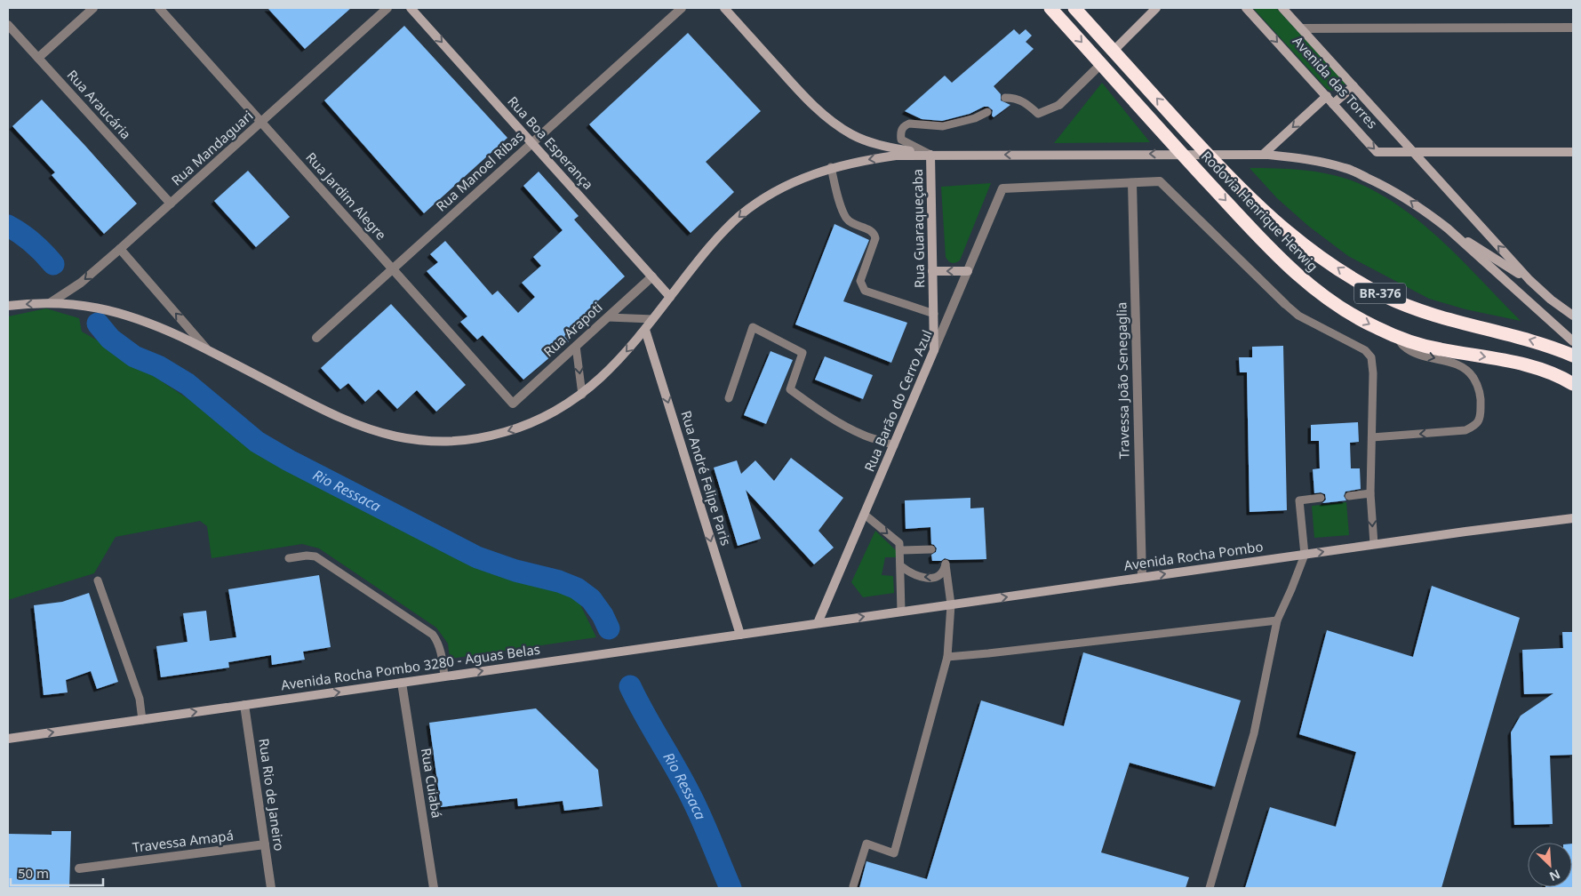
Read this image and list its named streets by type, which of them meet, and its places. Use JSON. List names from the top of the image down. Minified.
{"streets":{"highway":["Rodovia Henrique Herwig","BR-376"],"main road":["Avenida das Torres","Rua Boa Esperança","Rua Guaraqueçaba","Rua Barão do Cerro Azul","Rua André Felipe Paris","Avenida Rocha Pombo","Avenida Rocha Pombo 3280 - Aguas Belas"],"street":["Rua Araucária","Rua Mandaguari","Rua Manoel Ribas","Rua Jardim Alegre","Rua Arapoti","Travessa João Senegaglia","Rua Cuiabá","Rua Rio de Janeiro","Travessa Amapá"]},"crossings":[["Rua Araucária","Rua Mandaguari"],["Rua Boa Esperança","Rua Manoel Ribas"],["Rua Boa Esperança","Rua Arapoti"],["Rua Mandaguari","Rua Jardim Alegre"],["Rua Manoel Ribas","Rua Jardim Alegre"],["Rua Jardim Alegre","Rua Arapoti"],["Rua Guaraqueçaba","Rua Barão do Cerro Azul"],["Travessa João Senegaglia","Rua Barão do Cerro Azul"],["Travessa João Senegaglia","Avenida Rocha Pombo"],["Rua Barão do Cerro Azul","Avenida Rocha Pombo"],["Rua Barão do Cerro Azul","Avenida Rocha Pombo 3280 - Aguas Belas"],["Rua André Felipe Paris","Avenida Rocha Pombo 3280 - Aguas Belas"],["Avenida Rocha Pombo","Avenida Rocha Pombo 3280 - Aguas Belas"],["Avenida Rocha Pombo 3280 - Aguas Belas","Rua Cuiabá"],["Avenida Rocha Pombo 3280 - Aguas Belas","Rua Rio de Janeiro"],["Rua Rio de Janeiro","Travessa Amapá"]],"one_way":["Rua Boa Esperança","Rua André Felipe Paris","Avenida Rocha Pombo","Avenida Rocha Pombo 3280 - Aguas Belas"],"water":["Rio Ressaca"],"scale_bar":"50 m","north":"bottom right"}
